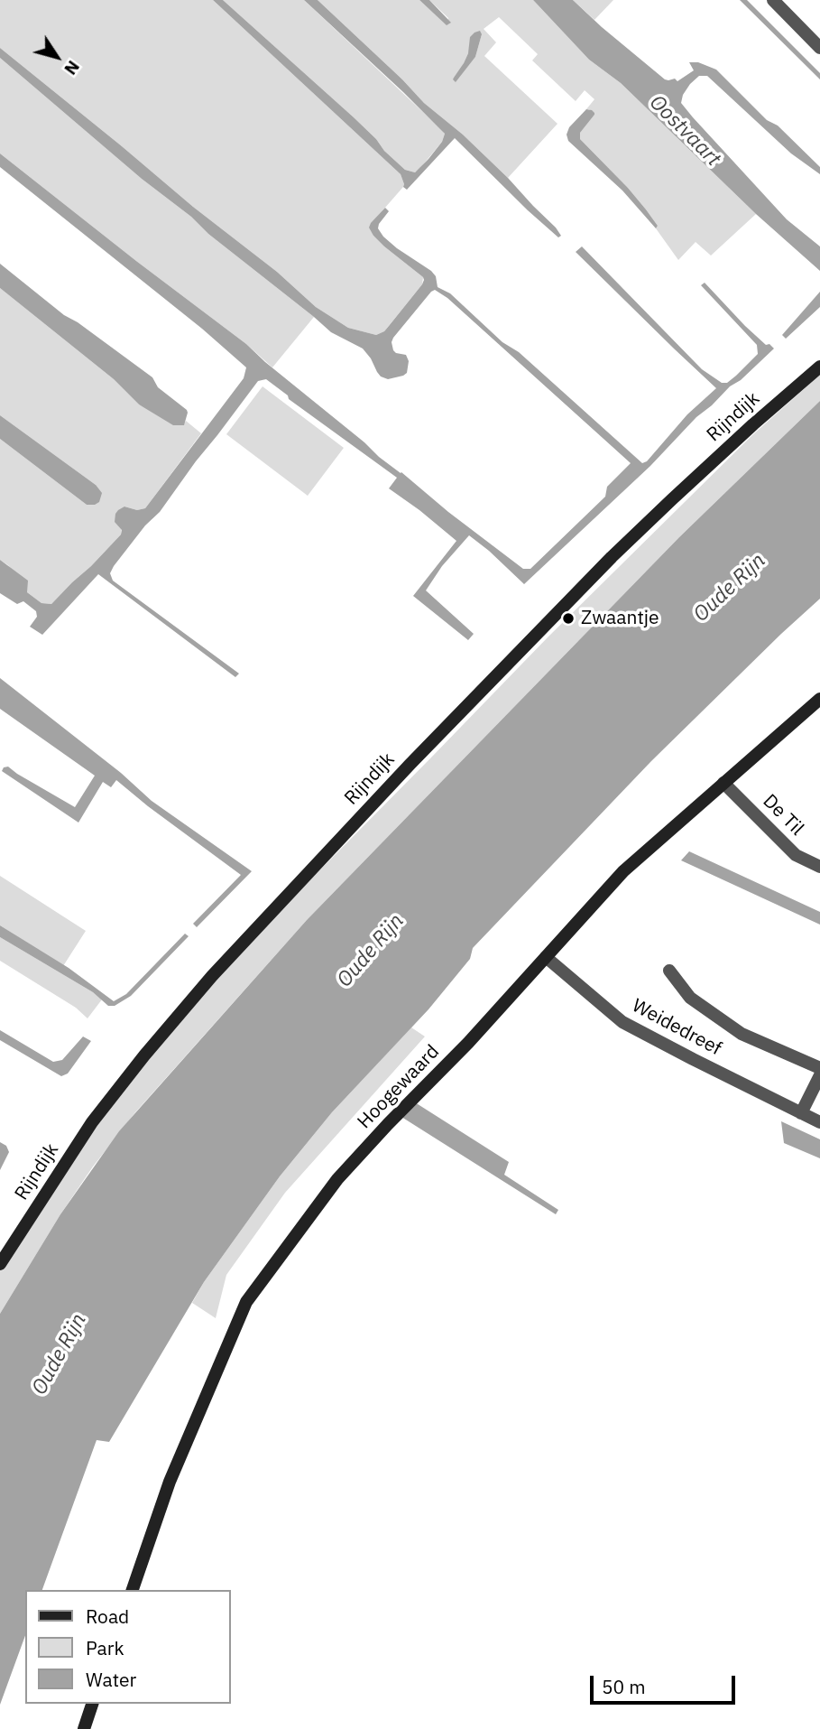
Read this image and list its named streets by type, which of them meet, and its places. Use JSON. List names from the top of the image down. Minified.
{"streets":{"main road":["Rijndijk","Hoogewaard"],"street":["De Til","Weidedreef"]},"crossings":[["De Til","Hoogewaard"],["Weidedreef","Hoogewaard"]],"water":["Oostvaart","Oude Rijn"],"places":["Zwaantje"],"legend":["Road","Park","Water"],"scale_bar":"50 m","north":"bottom right"}
